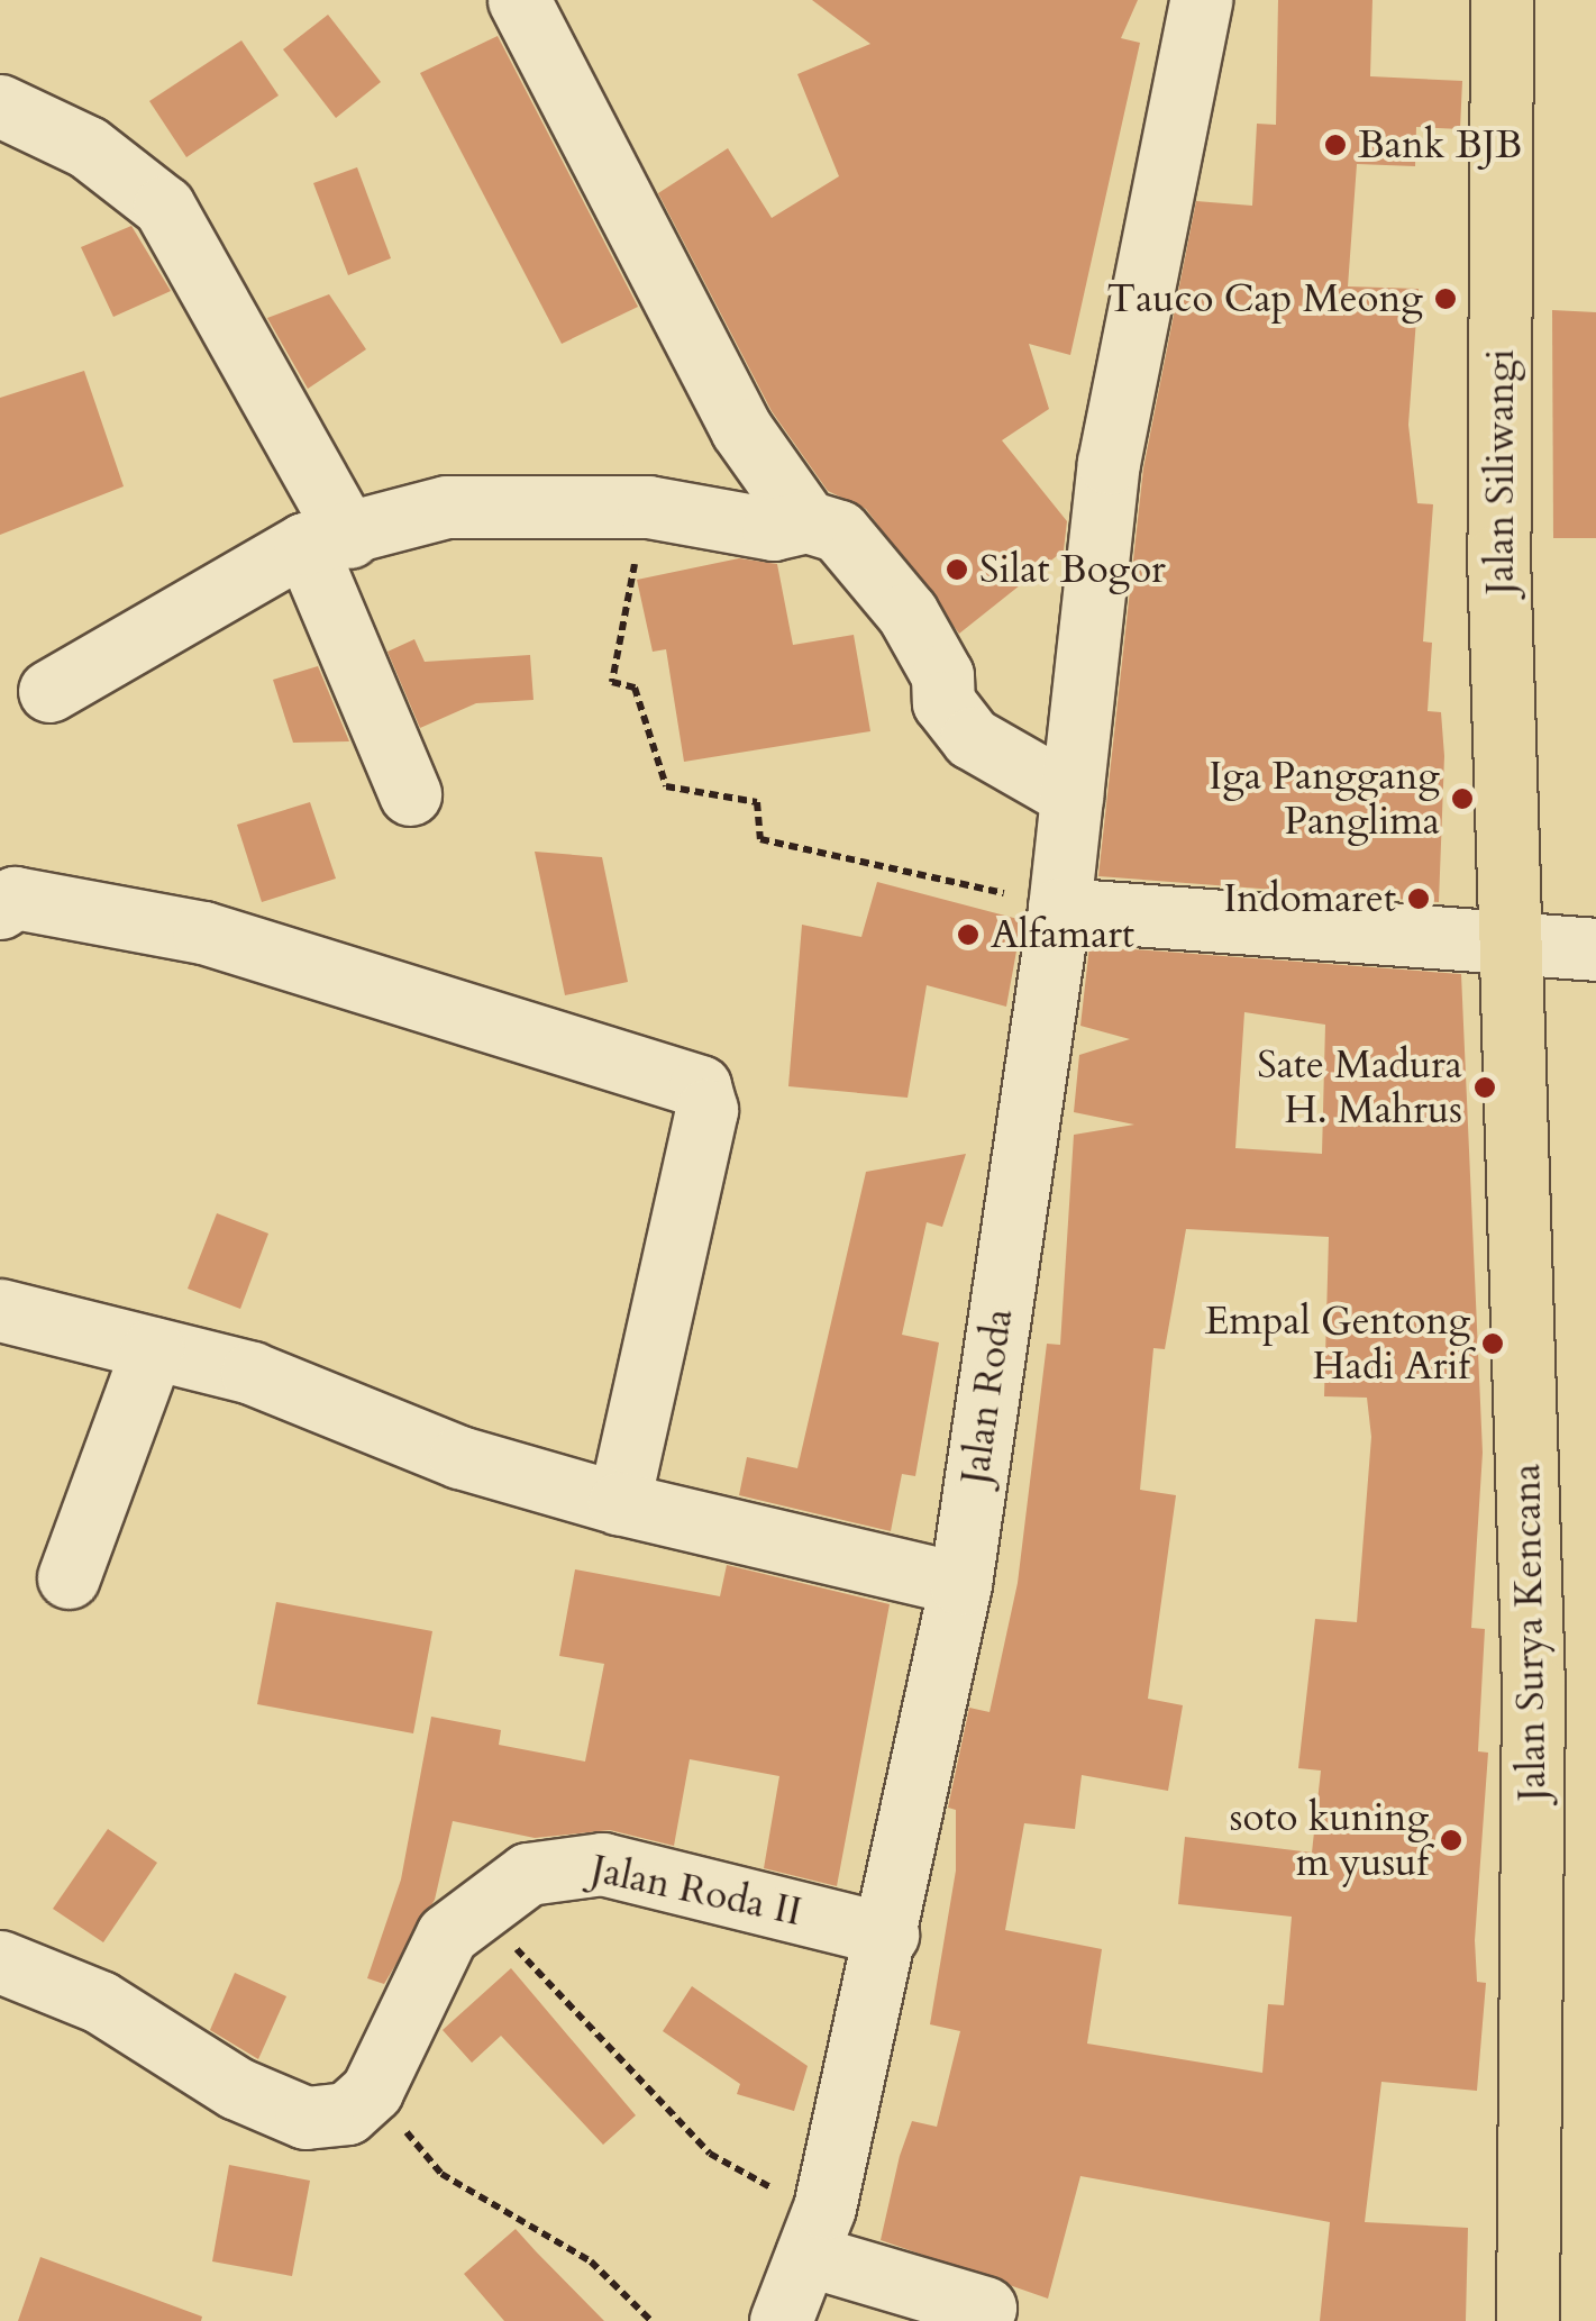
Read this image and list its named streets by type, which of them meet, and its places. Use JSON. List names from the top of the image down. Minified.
{"streets":{"main road":["Jalan Siliwangi","Jalan Surya Kencana"],"street":["Jalan Roda","Jalan Roda II"]},"crossings":[["Jalan Siliwangi","Jalan Surya Kencana"],["Jalan Roda","Jalan Roda II"]],"places":["Bank BJB","Tauco Cap Meong","Silat Bogor","Iga Panggang Panglima","Indomaret","Alfamart","Sate Madura H. Mahrus","Empal Gentong Hadi Arif","soto kuning m yusuf"]}
